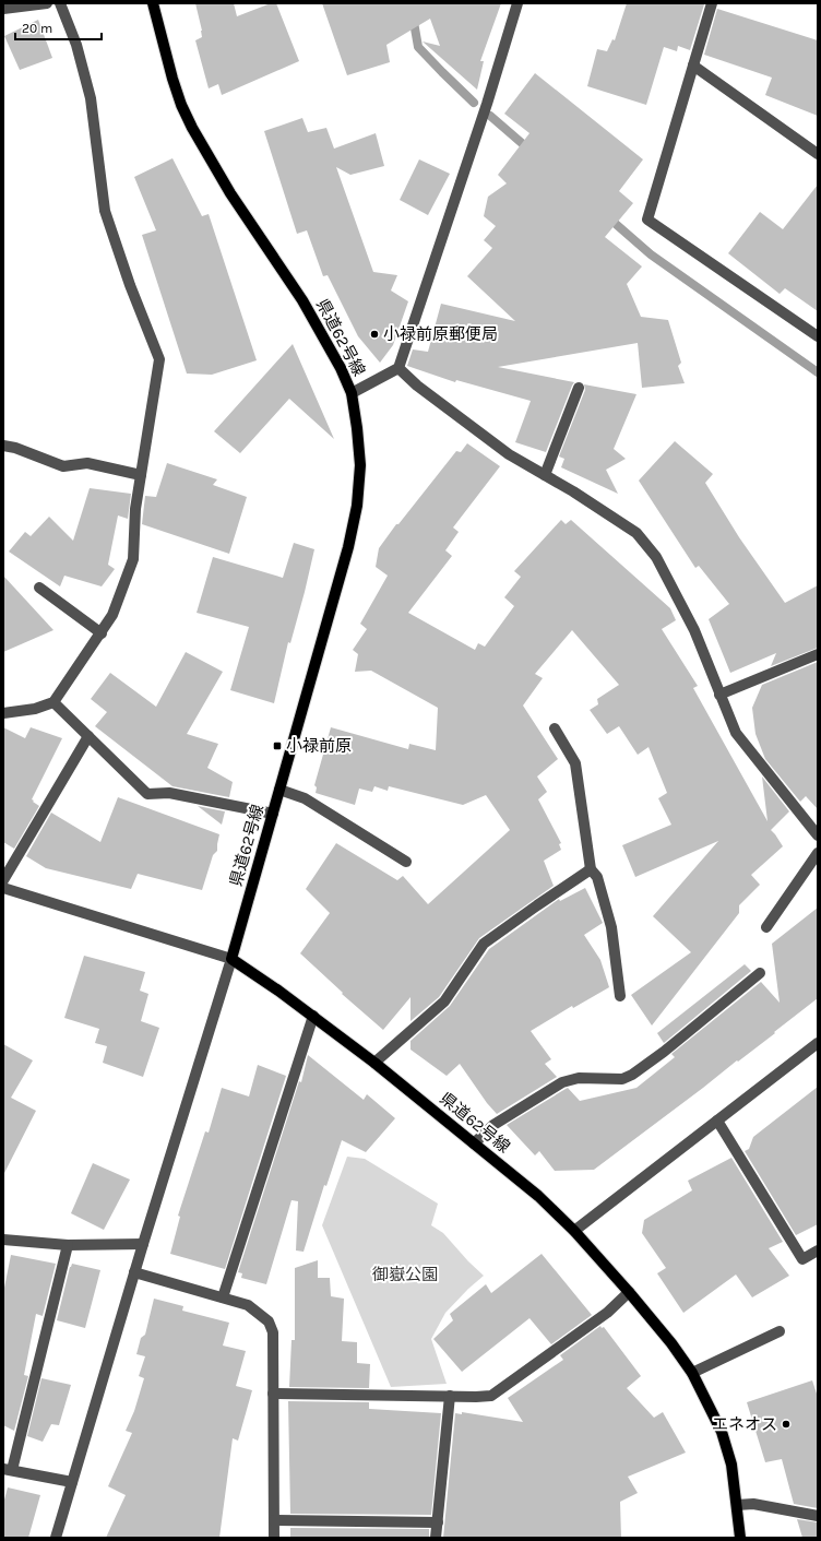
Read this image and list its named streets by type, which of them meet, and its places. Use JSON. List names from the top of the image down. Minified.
{"streets":{"main road":["県道62号線"]},"parks":["御嶽公園"],"places":{"other":["小禄前原郵便局","エネオス"],"transit":["小禄前原"]},"scale_bar":"20 m"}
